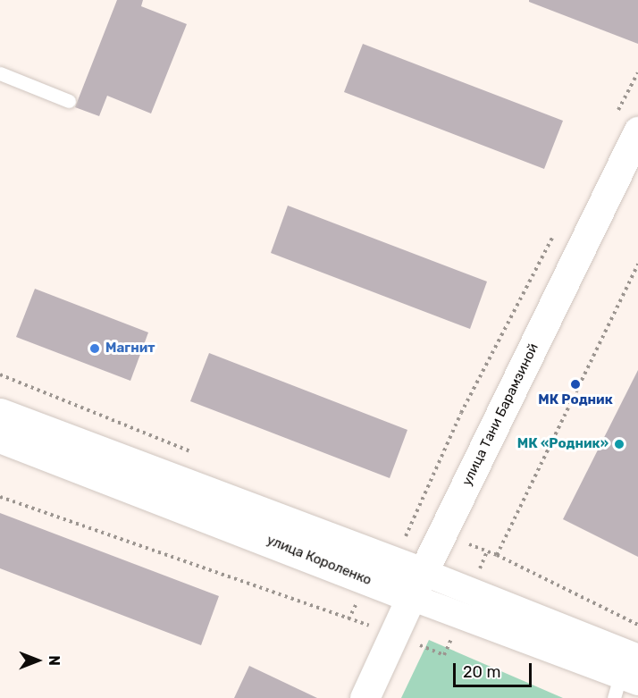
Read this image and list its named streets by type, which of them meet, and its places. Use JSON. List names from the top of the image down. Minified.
{"streets":{"street":["улица Тани Барамзиной","улица Короленко"]},"crossings":[["улица Тани Барамзиной","улица Короленко"]],"places":["Магнит","МК Родник","МК «Родник»"],"scale_bar":"20 m","north":"right"}
